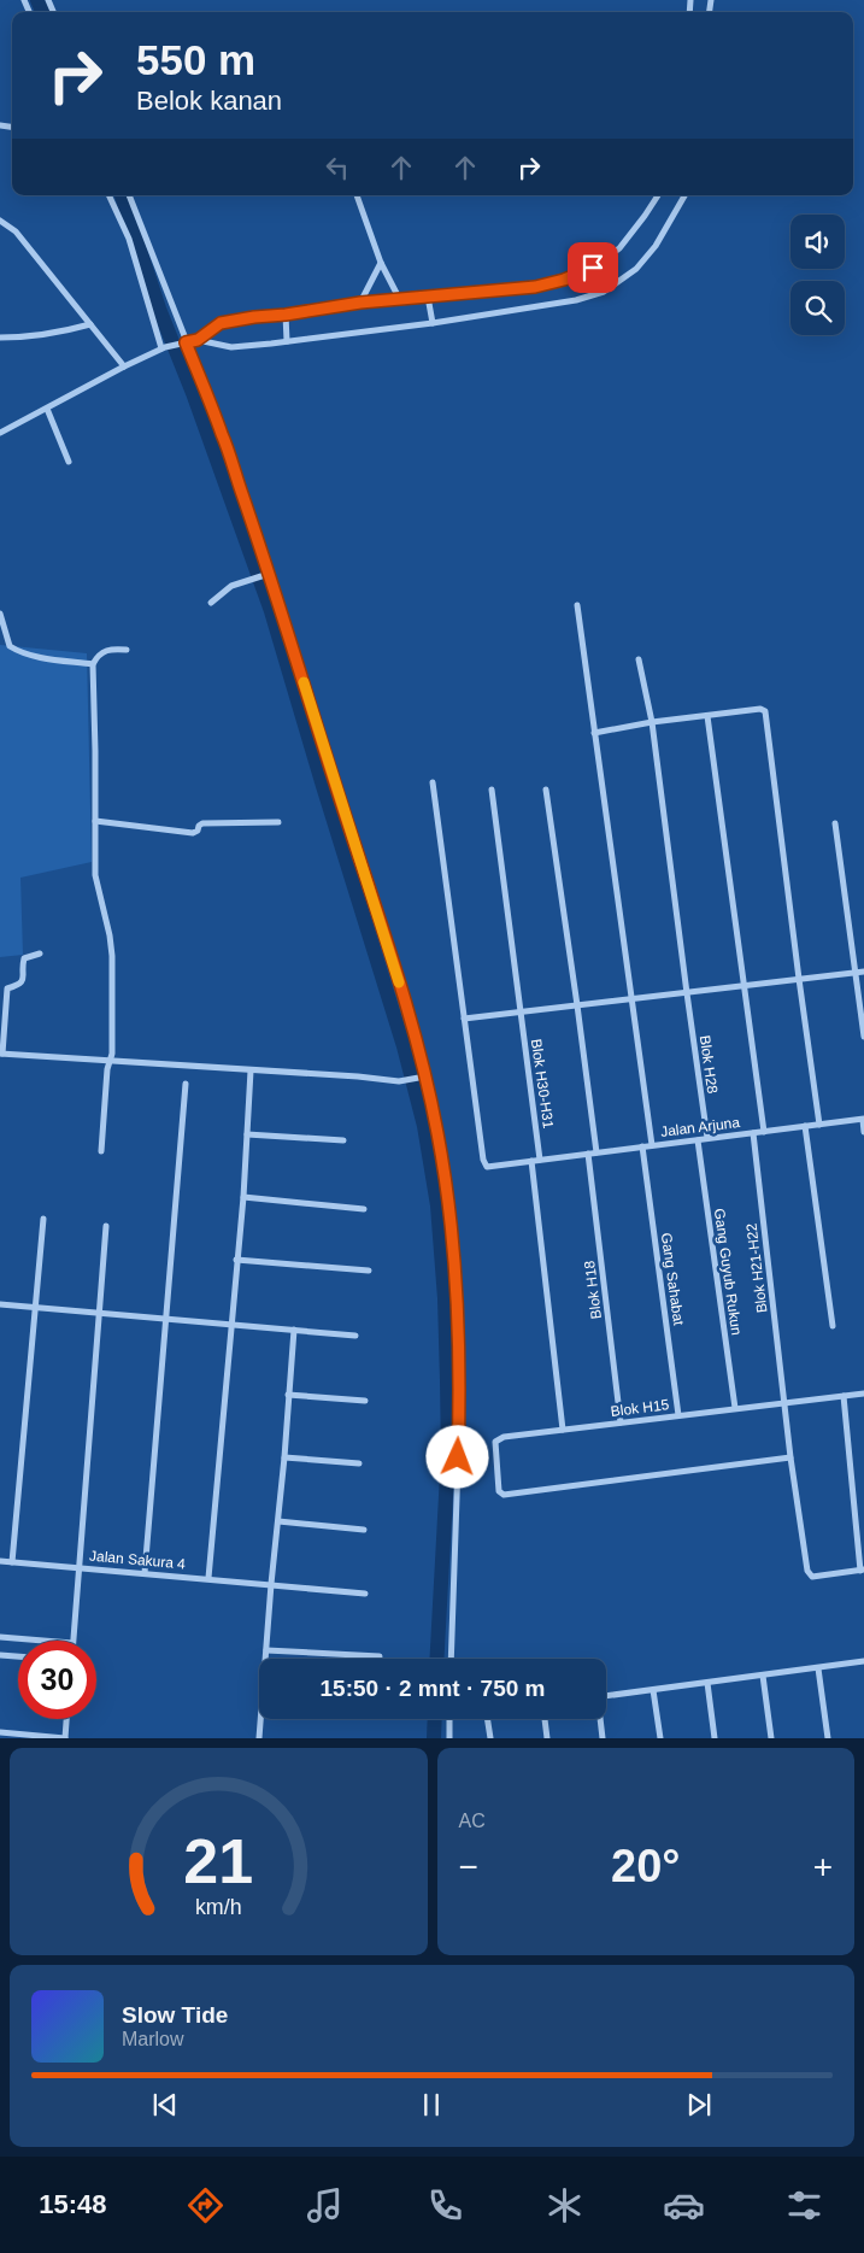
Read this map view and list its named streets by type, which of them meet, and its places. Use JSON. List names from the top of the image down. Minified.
{"streets":{"street":["Blok H28","Blok H30-H31","Jalan Arjuna","Blok H21-H22","Gang Guyub Rukun","Gang Sahabat","Blok H18","Blok H15","Jalan Sakura 4"]},"crossings":[["Blok H28","Jalan Arjuna"],["Blok H30-H31","Jalan Arjuna"],["Jalan Arjuna","Blok H21-H22"],["Jalan Arjuna","Gang Guyub Rukun"],["Jalan Arjuna","Gang Sahabat"],["Jalan Arjuna","Blok H18"],["Blok H21-H22","Blok H15"],["Gang Guyub Rukun","Blok H15"],["Gang Sahabat","Blok H15"],["Blok H18","Blok H15"]],"page":{"turn":["550 m","Belok kanan"],"limit":"30","trip":"15:50 · 2 mnt · 750 m","tile":"AC","heat":["−","20°","+"],"song":["Slow Tide","Marlow"],"tabs":"15:48","gauge":["21","km/h"]}}
